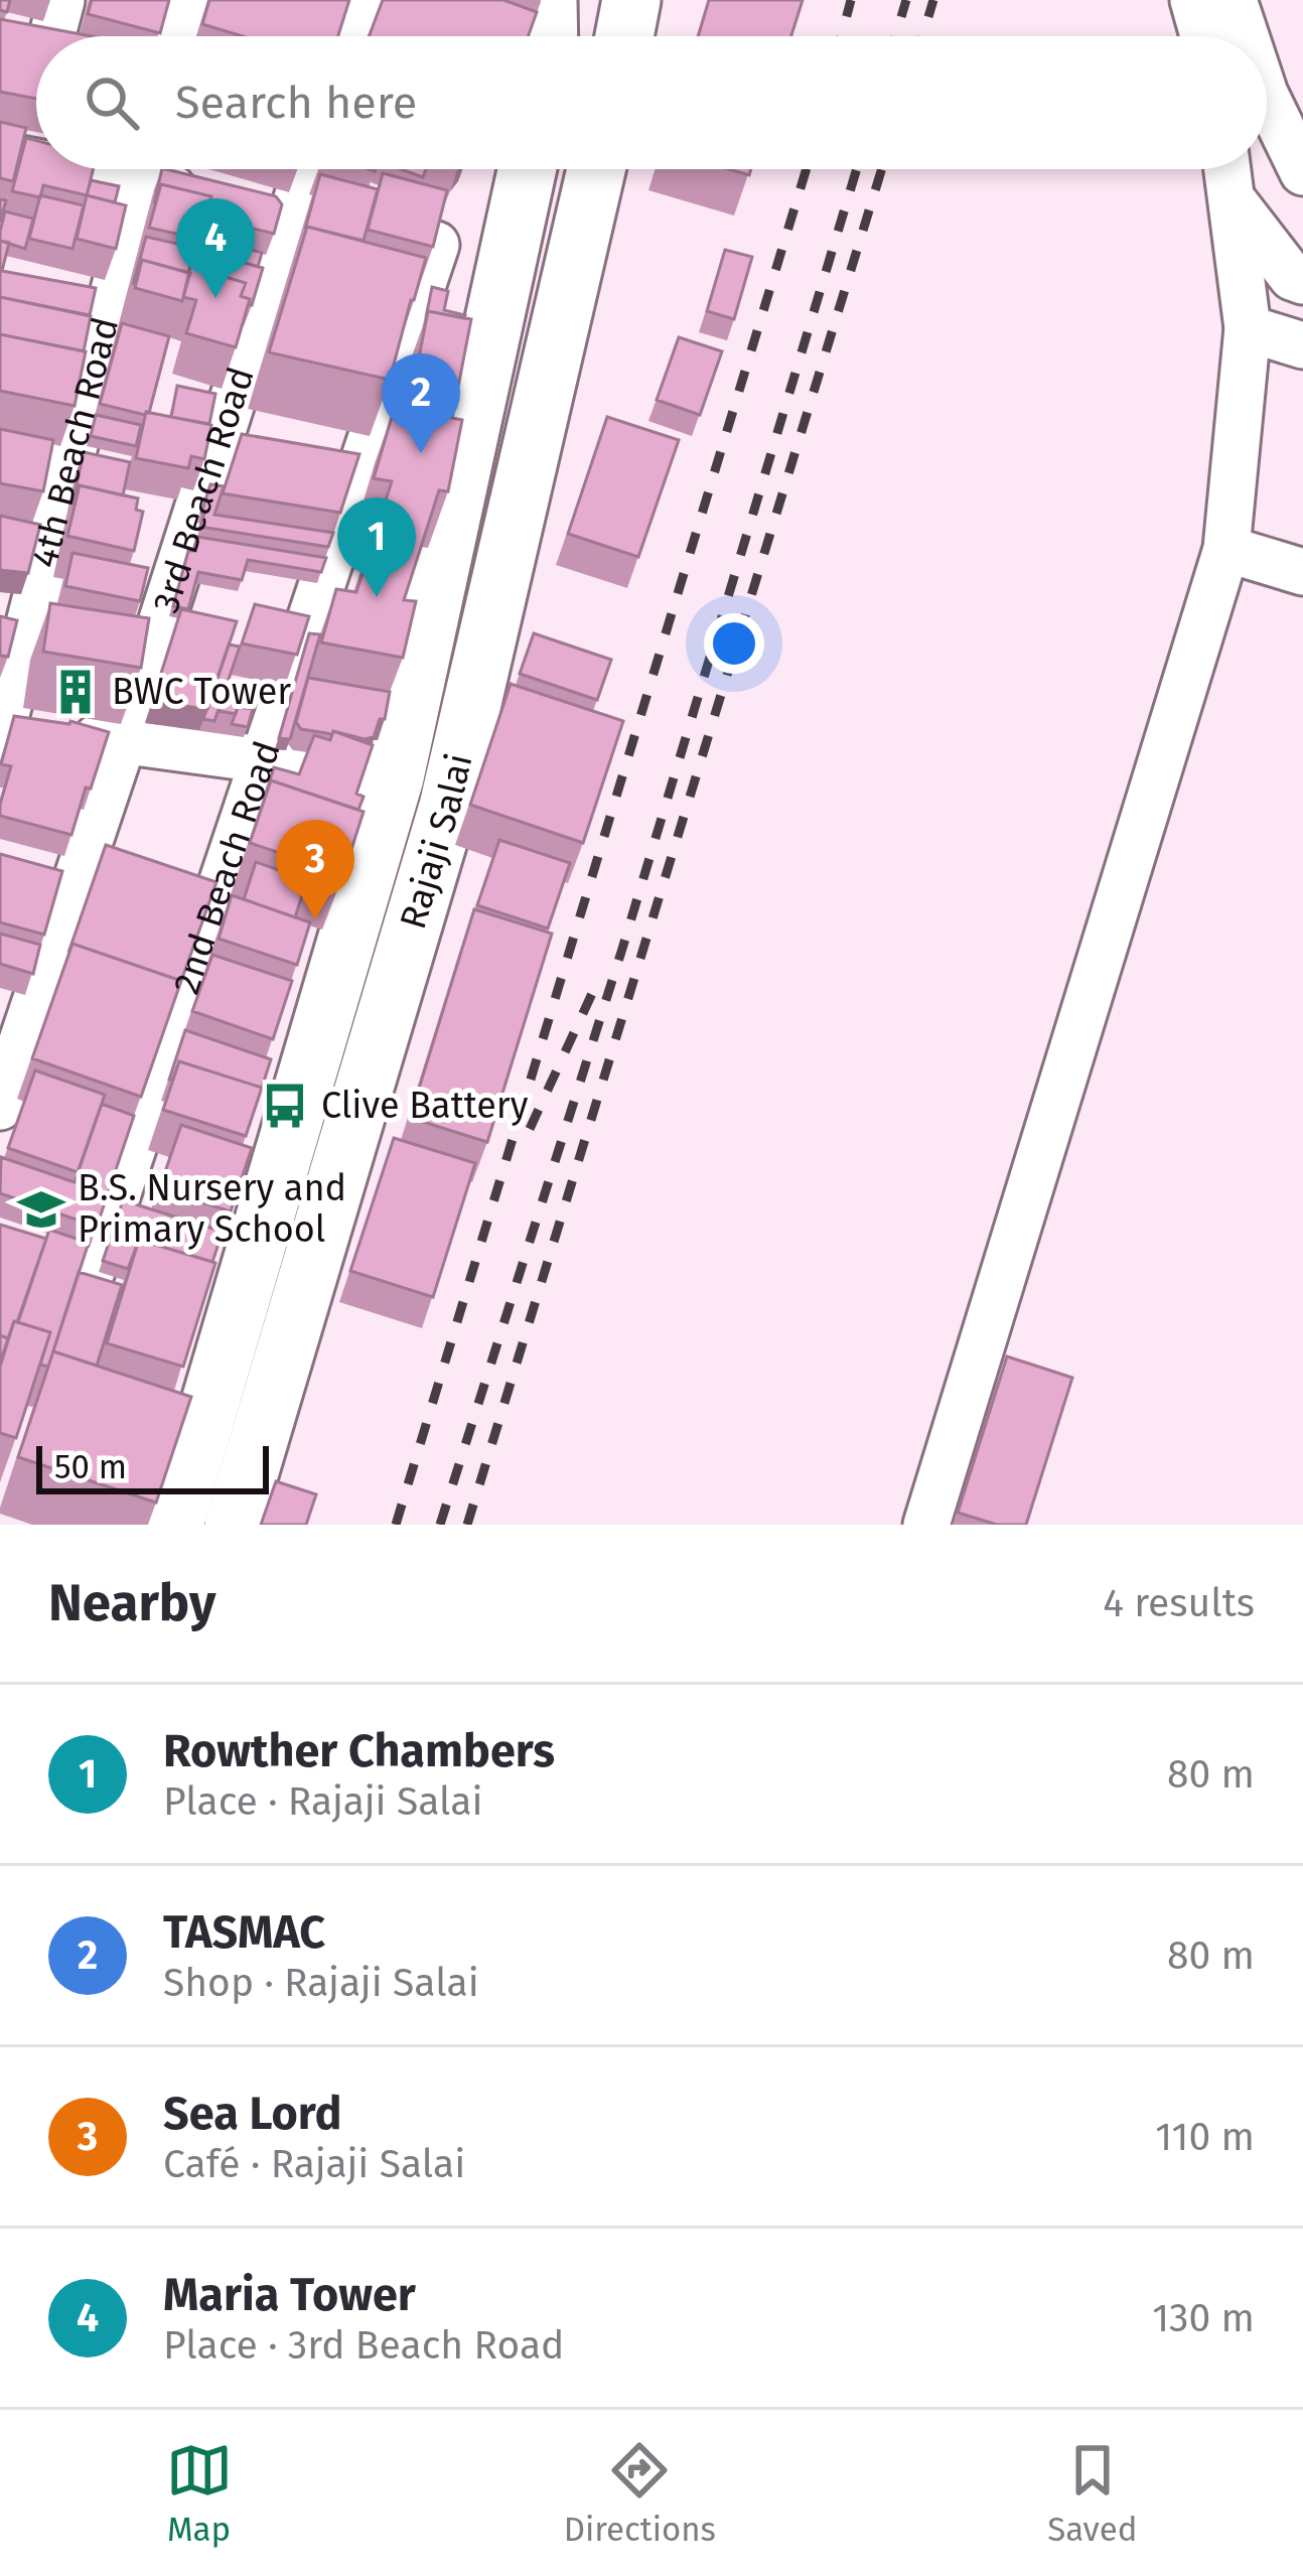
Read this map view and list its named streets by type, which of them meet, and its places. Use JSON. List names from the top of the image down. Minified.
{"streets":{"main road":["Rajaji Salai"],"street":["4th Beach Road","3rd Beach Road","2nd Beach Road"]},"crossings":[["Rajaji Salai","2nd Beach Road"]],"places":{"building":["BWC Tower"],"bus stop":["Clive Battery"],"school or university":["B.S. Nursery and Primary School"]},"scale_bar":"50 m","page":{"search":"Search here","pins":["4","2","1","3"],"scale":"50 m","heading":["Nearby","4 results"],"list":[{"mark":"1","name":"Rowther Chambers","note":"Place · Rajaji Salai","value":"80 m"},{"mark":"2","name":"TASMAC","note":"Shop · Rajaji Salai","value":"80 m"},{"mark":"3","name":"Sea Lord","note":"Café · Rajaji Salai","value":"110 m"},{"mark":"4","name":"Maria Tower","note":"Place · 3rd Beach Road","value":"130 m"}],"nav":["Map","Directions","Saved"]}}
